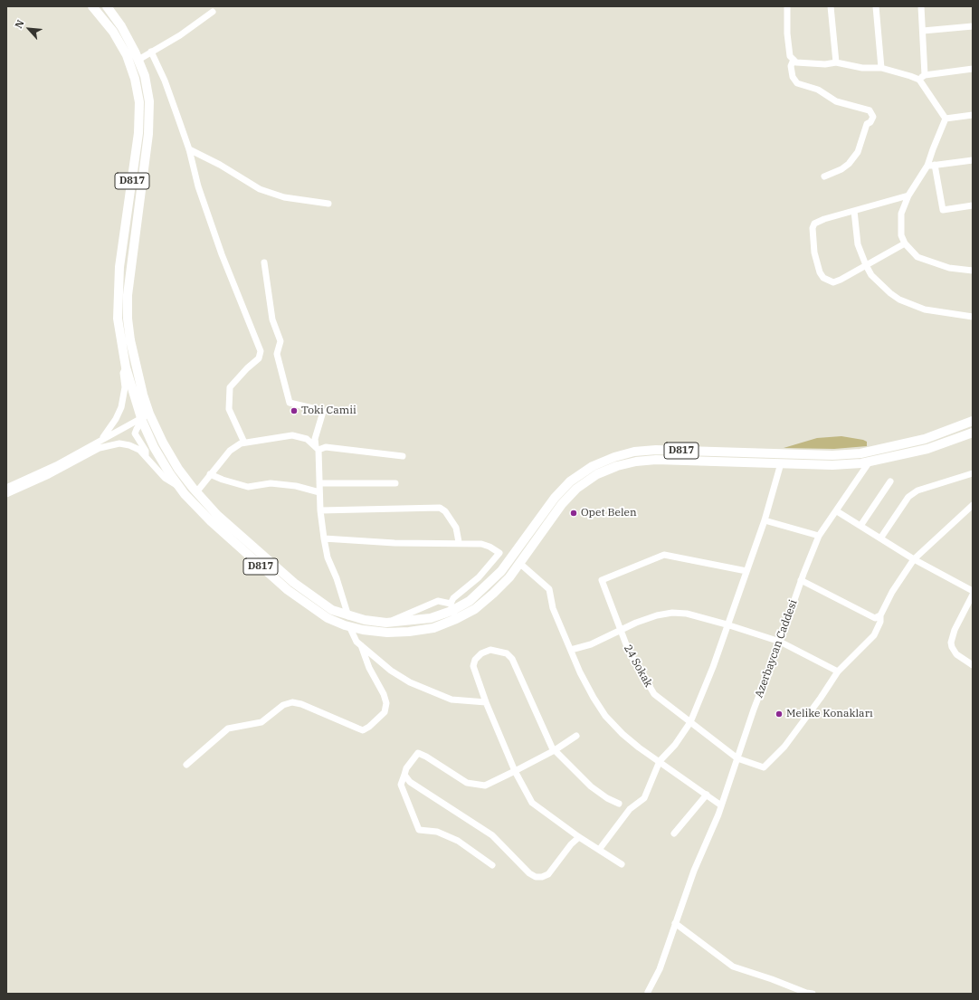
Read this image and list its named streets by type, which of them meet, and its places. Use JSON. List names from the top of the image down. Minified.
{"streets":{"highway":["D817"],"street":["Azerbaycan Caddesi","24 Sokak"]},"crossings":[["D817","Azerbaycan Caddesi"],["Azerbaycan Caddesi","24 Sokak"]],"places":["Toki Camii","Opet Belen","Melike Konakları"],"north":"top left"}
